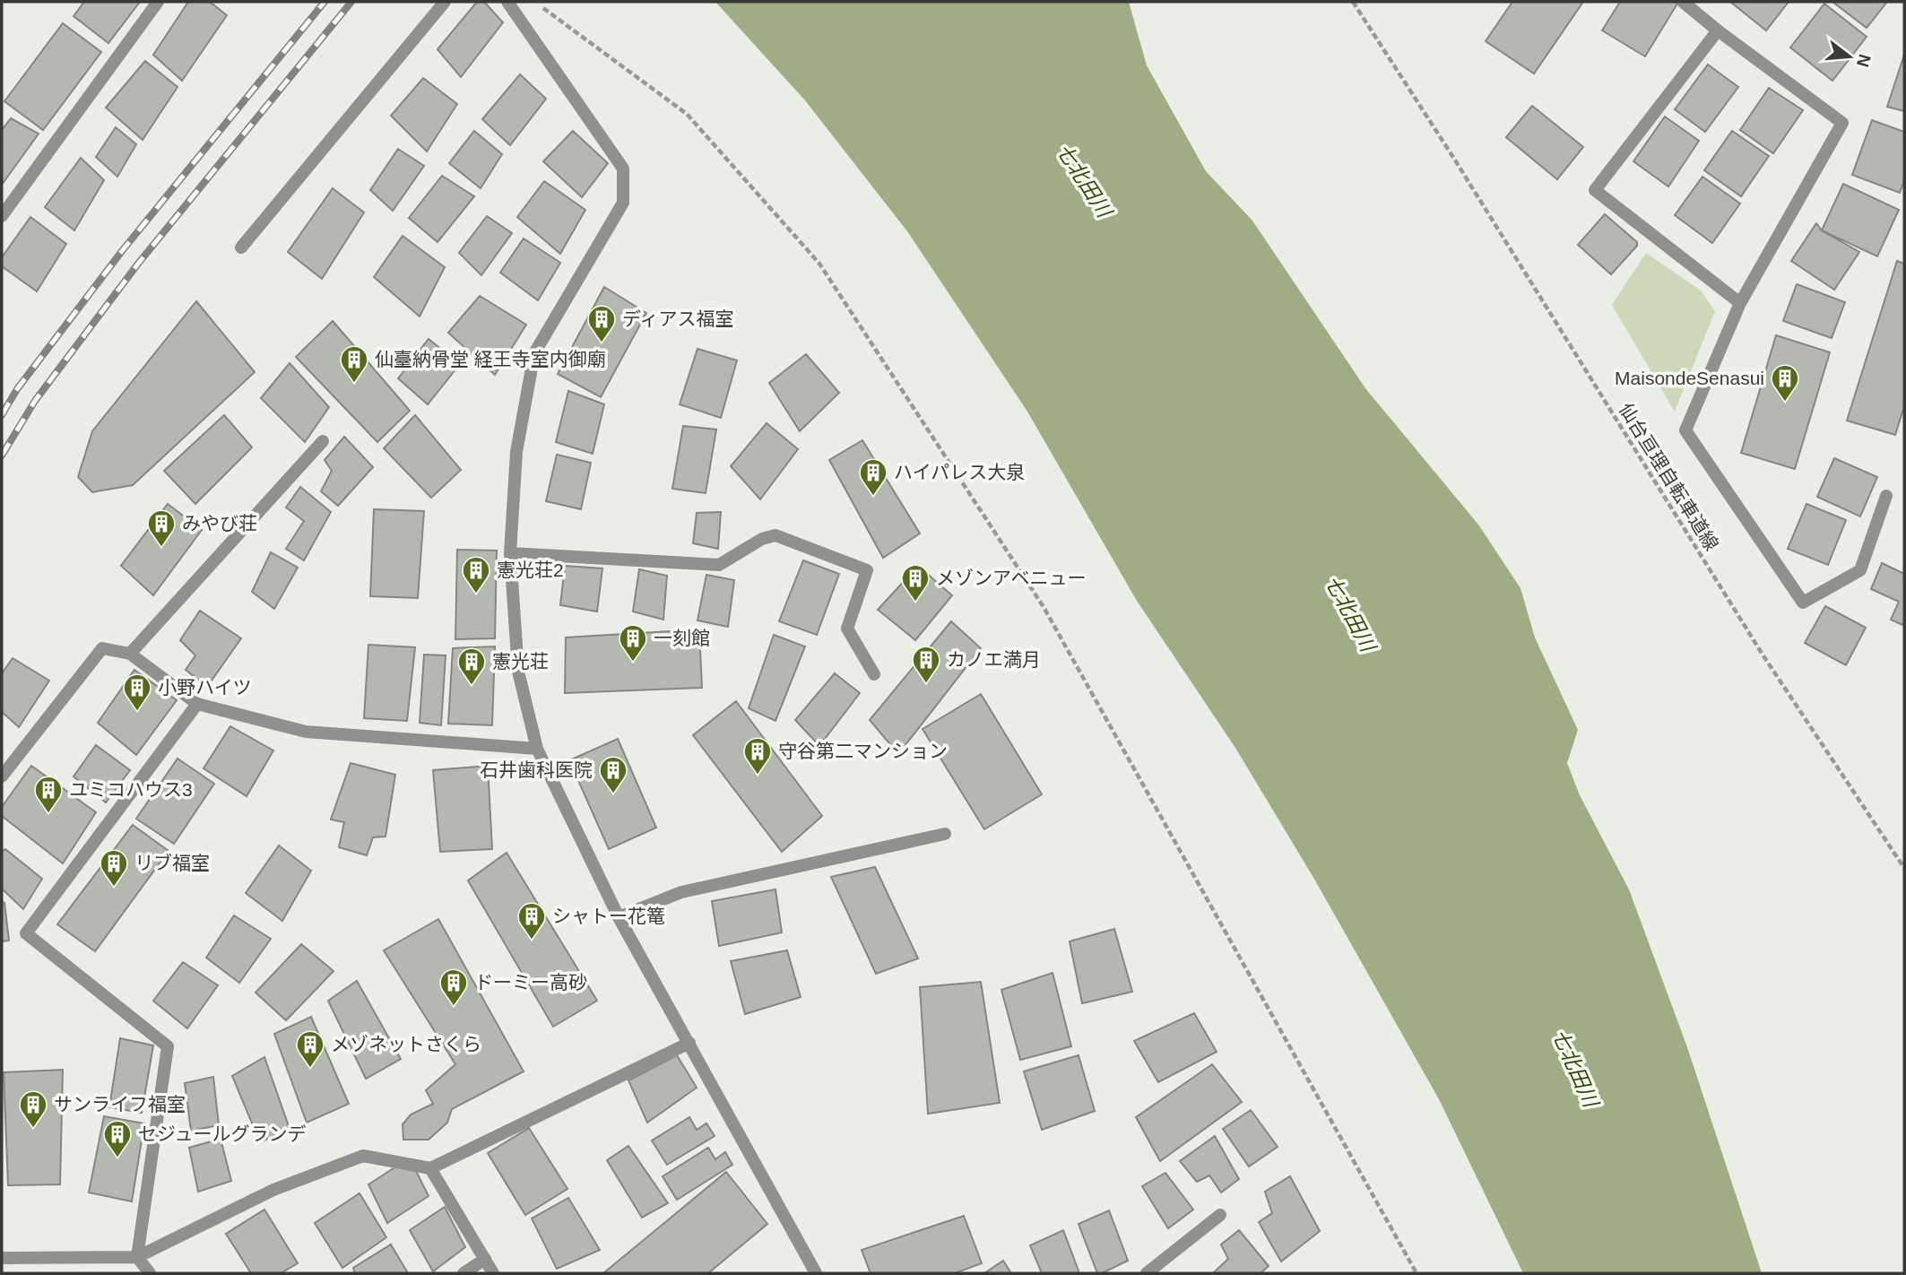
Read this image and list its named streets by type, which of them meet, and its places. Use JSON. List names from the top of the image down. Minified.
{"streets":{"path":["仙台亘理自転車道線"]},"water":["七北田川"],"places":{"building":["ディアス福室","仙臺納骨堂 経王寺室内御廟","MaisondeSenasui","ハイパレス大泉","みやび荘","憲光荘2","メゾンアベニュー","一刻館","カノエ満月","憲光荘","小野ハイツ","守谷第二マンション","石井歯科医院","ユミコハウス3","リブ福室","シャトー花篭","ドーミー高砂","メゾネットさくら","サンライフ福室","セジュールグランデ"]},"north":"right"}
